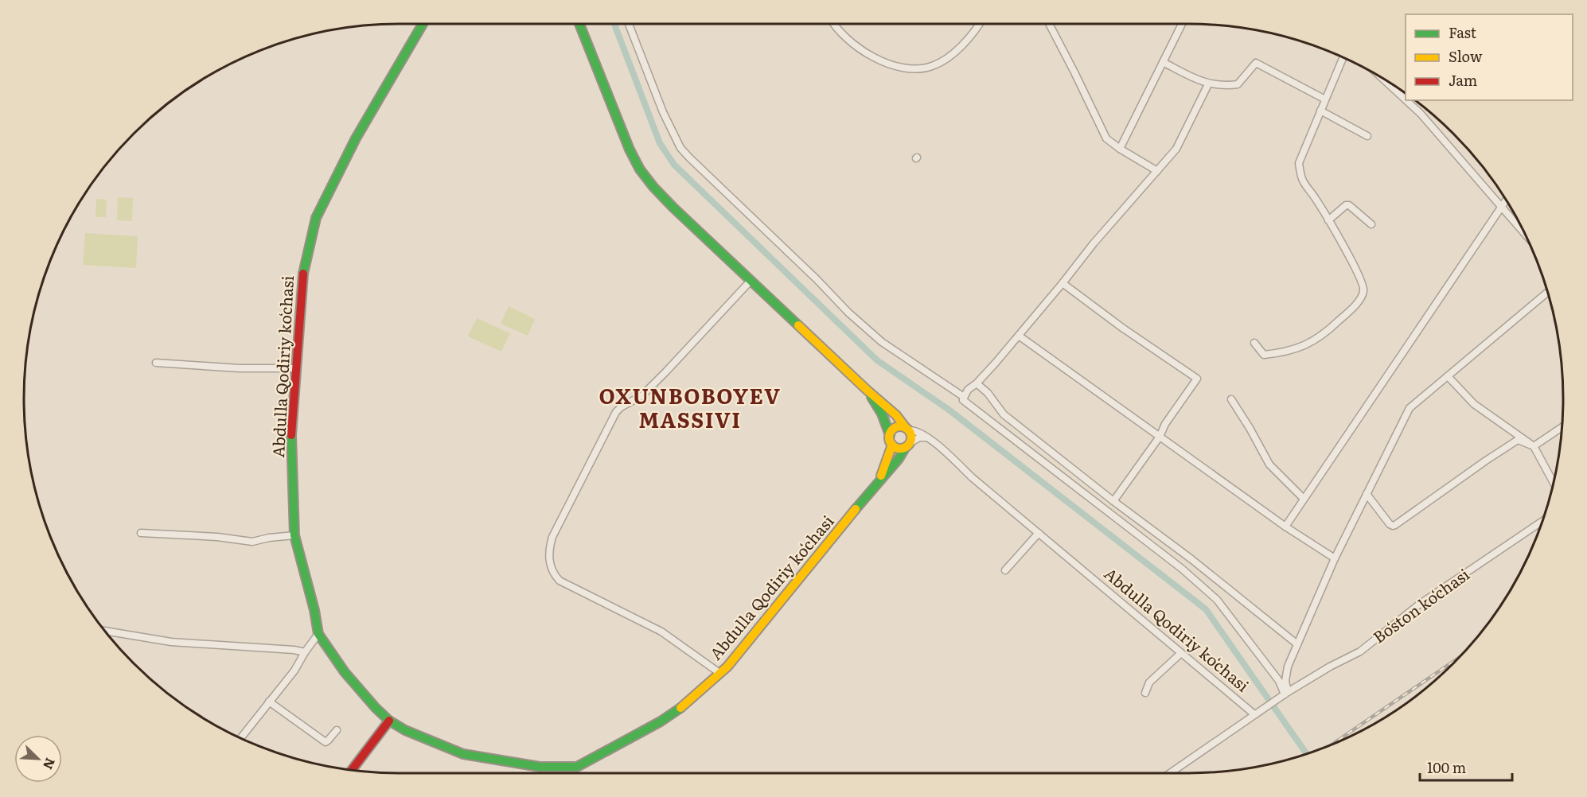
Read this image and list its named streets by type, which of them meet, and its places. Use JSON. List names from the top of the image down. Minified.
{"streets":{"street":["Abdulla Qodiriy koʻchasi","Boʻston koʻchasi"]},"crossings":[["Abdulla Qodiriy koʻchasi","Boʻston koʻchasi"]],"districts":["OXUNBOBOYEV MASSIVI"],"legend":["Fast","Slow","Jam"],"scale_bar":"100 m","north":"bottom right"}
